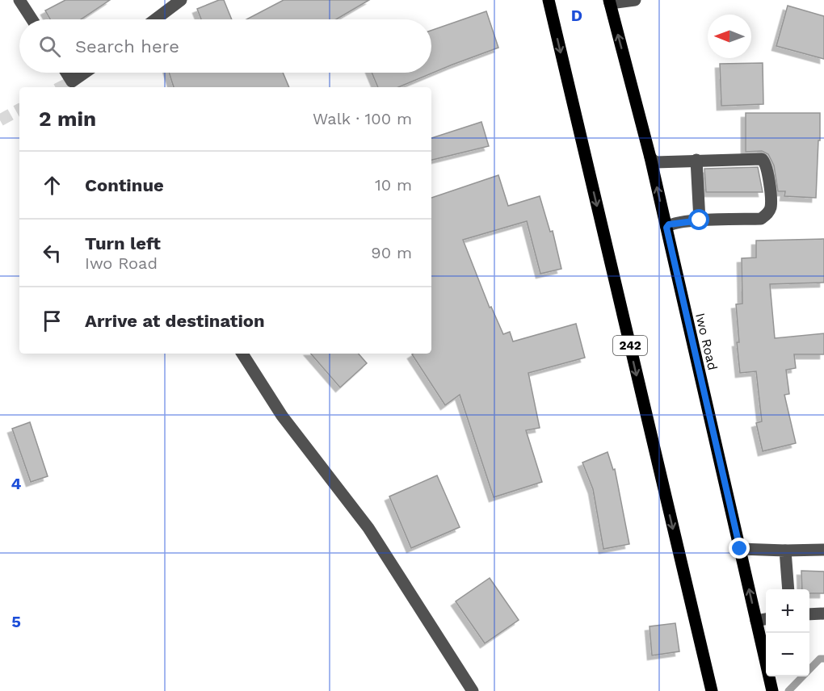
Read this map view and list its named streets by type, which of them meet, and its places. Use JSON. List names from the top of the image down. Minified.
{"streets":{"main road":["Iwo Road","242"]},"north":"left","page":{"search":"Search here","heading":["2 min","Walk · 100 m"],"list":[["Continue","10 m"],["Turn left","Iwo Road","90 m"],"Arrive at destination"],"map_buttons":["+","−"]},"grid":{"columns":["D"],"rows":["4","5"]}}
